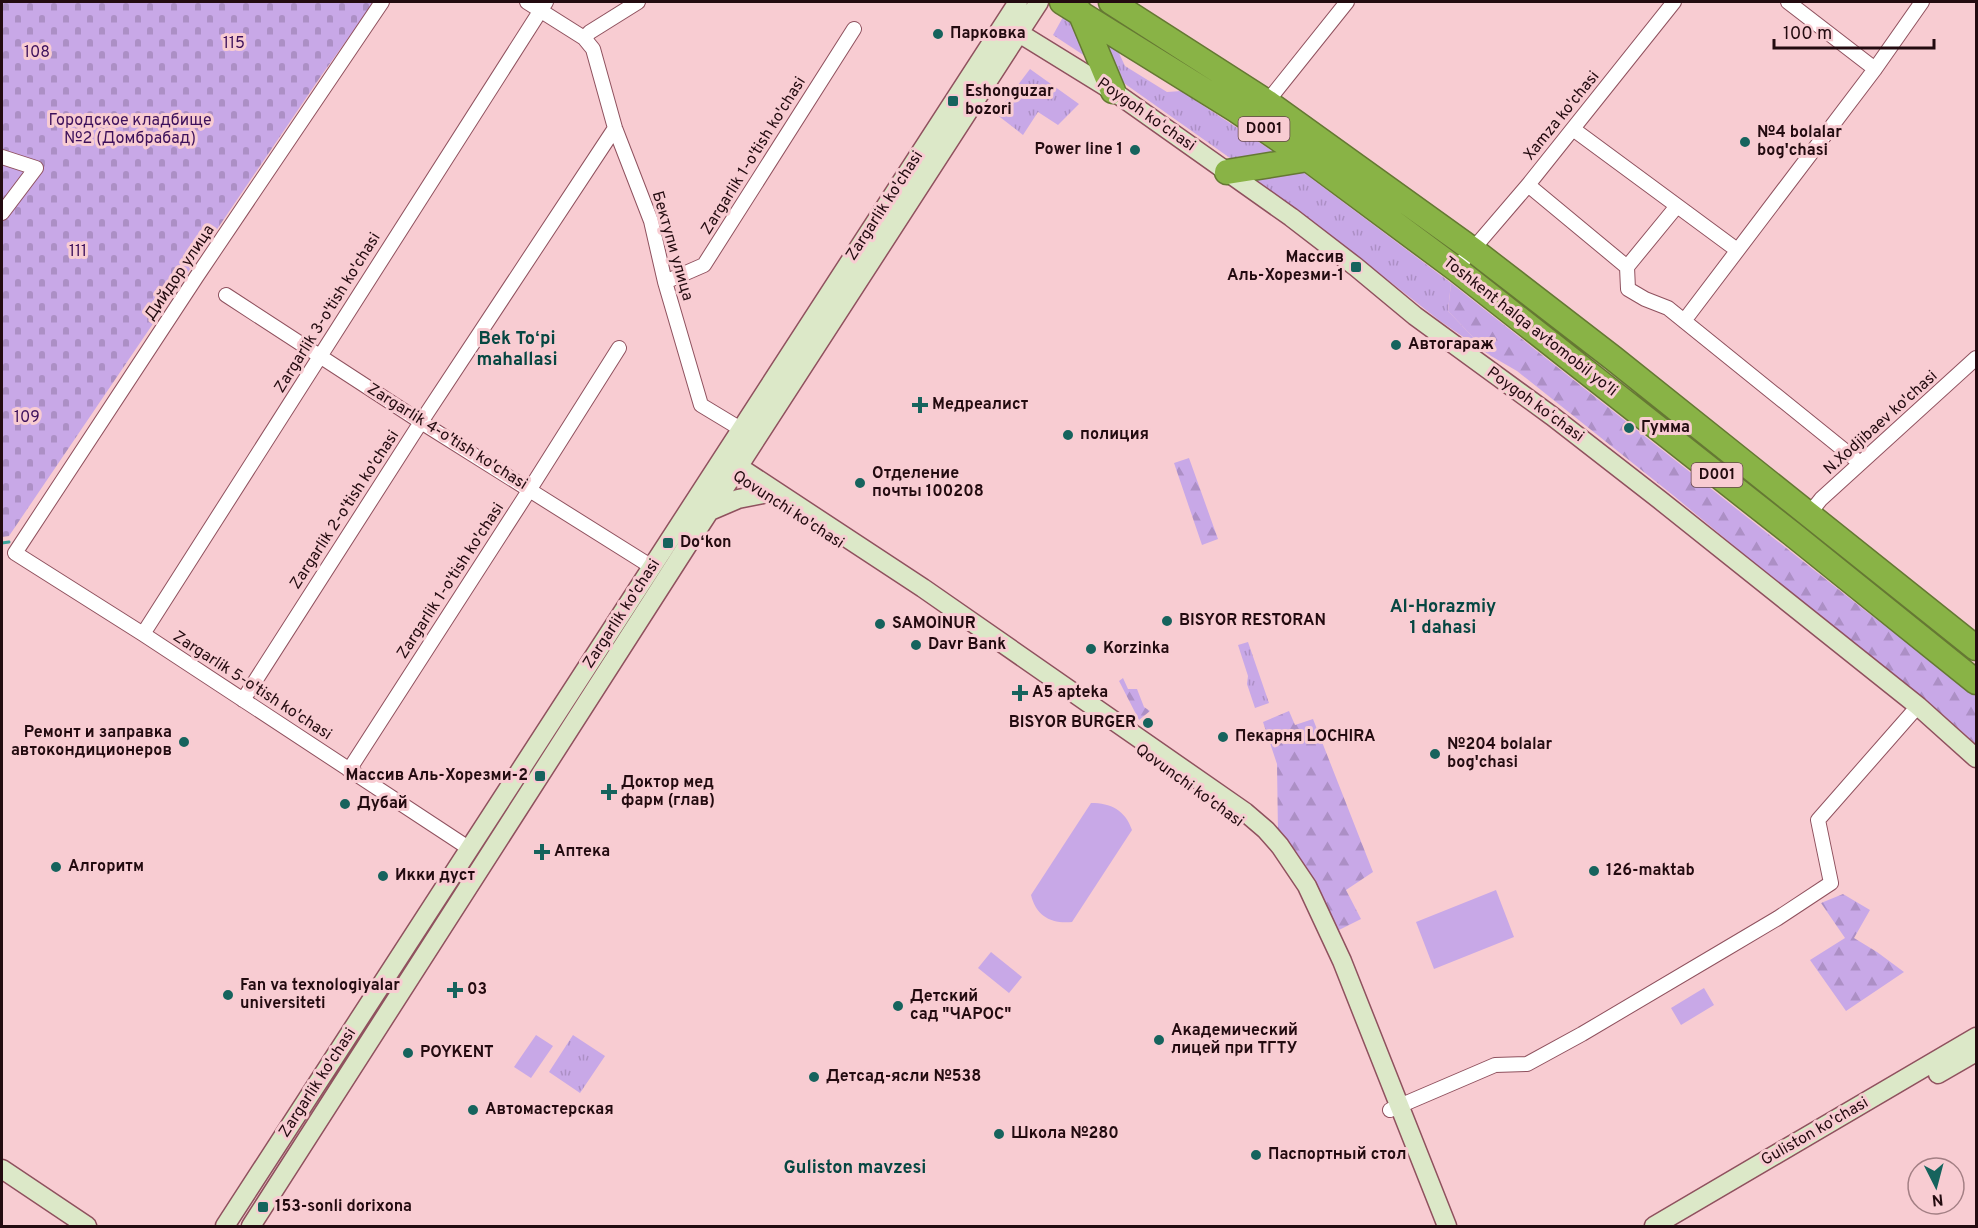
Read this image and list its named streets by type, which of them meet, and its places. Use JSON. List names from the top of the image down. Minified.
{"streets":{"highway":["D001","Toshkent halqa avtomobil yo'li"],"main road":["Poygoh koʻchasi","Zargarlik ko'chasi","Zargarlik 4-o'tish ko'chasi","Qovunchi ko'chasi","Guliston ko'chasi"],"street":["Xamza ko'chasi","Zargarlik 1-o'tish ko'chasi","Бектупи улица","Дийдор улица","Zargarlik 3-o'tish ko'chasi","N.Xodjibaev ko'chasi","Zargarlik 2-o'tish ko'chasi","Zargarlik 5-o'tish ko'chasi"]},"crossings":[["Poygoh koʻchasi","Zargarlik ko'chasi"],["Xamza ko'chasi","Toshkent halqa avtomobil yo'li"],["Zargarlik 1-o'tish ko'chasi","Бектупи улица"],["Zargarlik 1-o'tish ko'chasi","Zargarlik 4-o'tish ko'chasi"],["Zargarlik 1-o'tish ko'chasi","Zargarlik 5-o'tish ko'chasi"],["Zargarlik ko'chasi","Бектупи улица"],["Zargarlik ko'chasi","Zargarlik 4-o'tish ko'chasi"],["Zargarlik ko'chasi","Qovunchi ko'chasi"],["Zargarlik ko'chasi","Zargarlik 5-o'tish ko'chasi"],["Бектупи улица","Zargarlik 2-o'tish ko'chasi"],["Дийдор улица","Zargarlik 5-o'tish ko'chasi"],["Zargarlik 3-o'tish ko'chasi","Zargarlik 4-o'tish ko'chasi"],["Zargarlik 3-o'tish ko'chasi","Zargarlik 5-o'tish ko'chasi"],["Toshkent halqa avtomobil yo'li","N.Xodjibaev ko'chasi"],["Zargarlik 4-o'tish ko'chasi","Zargarlik 2-o'tish ko'chasi"],["Zargarlik 2-o'tish ko'chasi","Zargarlik 5-o'tish ko'chasi"]],"districts":["Bek Toʻpi mahallasi","Al-Horazmiy 1 dahasi","Guliston mavzesi"],"parks":["115","108","Городское кладбище №2 (Домбрабад)","111","109"],"places":{"other":["Парковка","№4 bolalar bog'chasi","Power line 1","Автогараж","Гумма","полиция","Отделение почты 100208","BISYOR RESTORAN","SAMOINUR","Davr Bank","Korzinka","BISYOR BURGER","Пекарня LOCHIRA","Ремонт и заправка автокондиционеров","№204 bolalar bog'chasi","Дубай","Алгоритм","126-maktab","Икки дуст","Fan va texnologiyalar universiteti","Детский сад \"ЧАРОС\"","Академический лицей при ТГТУ","POYKENT","Детсад-ясли №538","Автомастерская","Школа №280","Паспортный стол"],"transit":["Eshonguzar bozori","Массив Аль-Хорезми-1","Doʻkon","Массив Аль-Хорезми-2","153-sonli dorixona"],"health":["Медреалист","A5 apteka","Доктор мед фарм (глав)","Аптека","03"]},"scale_bar":"100 m","north":"bottom"}
